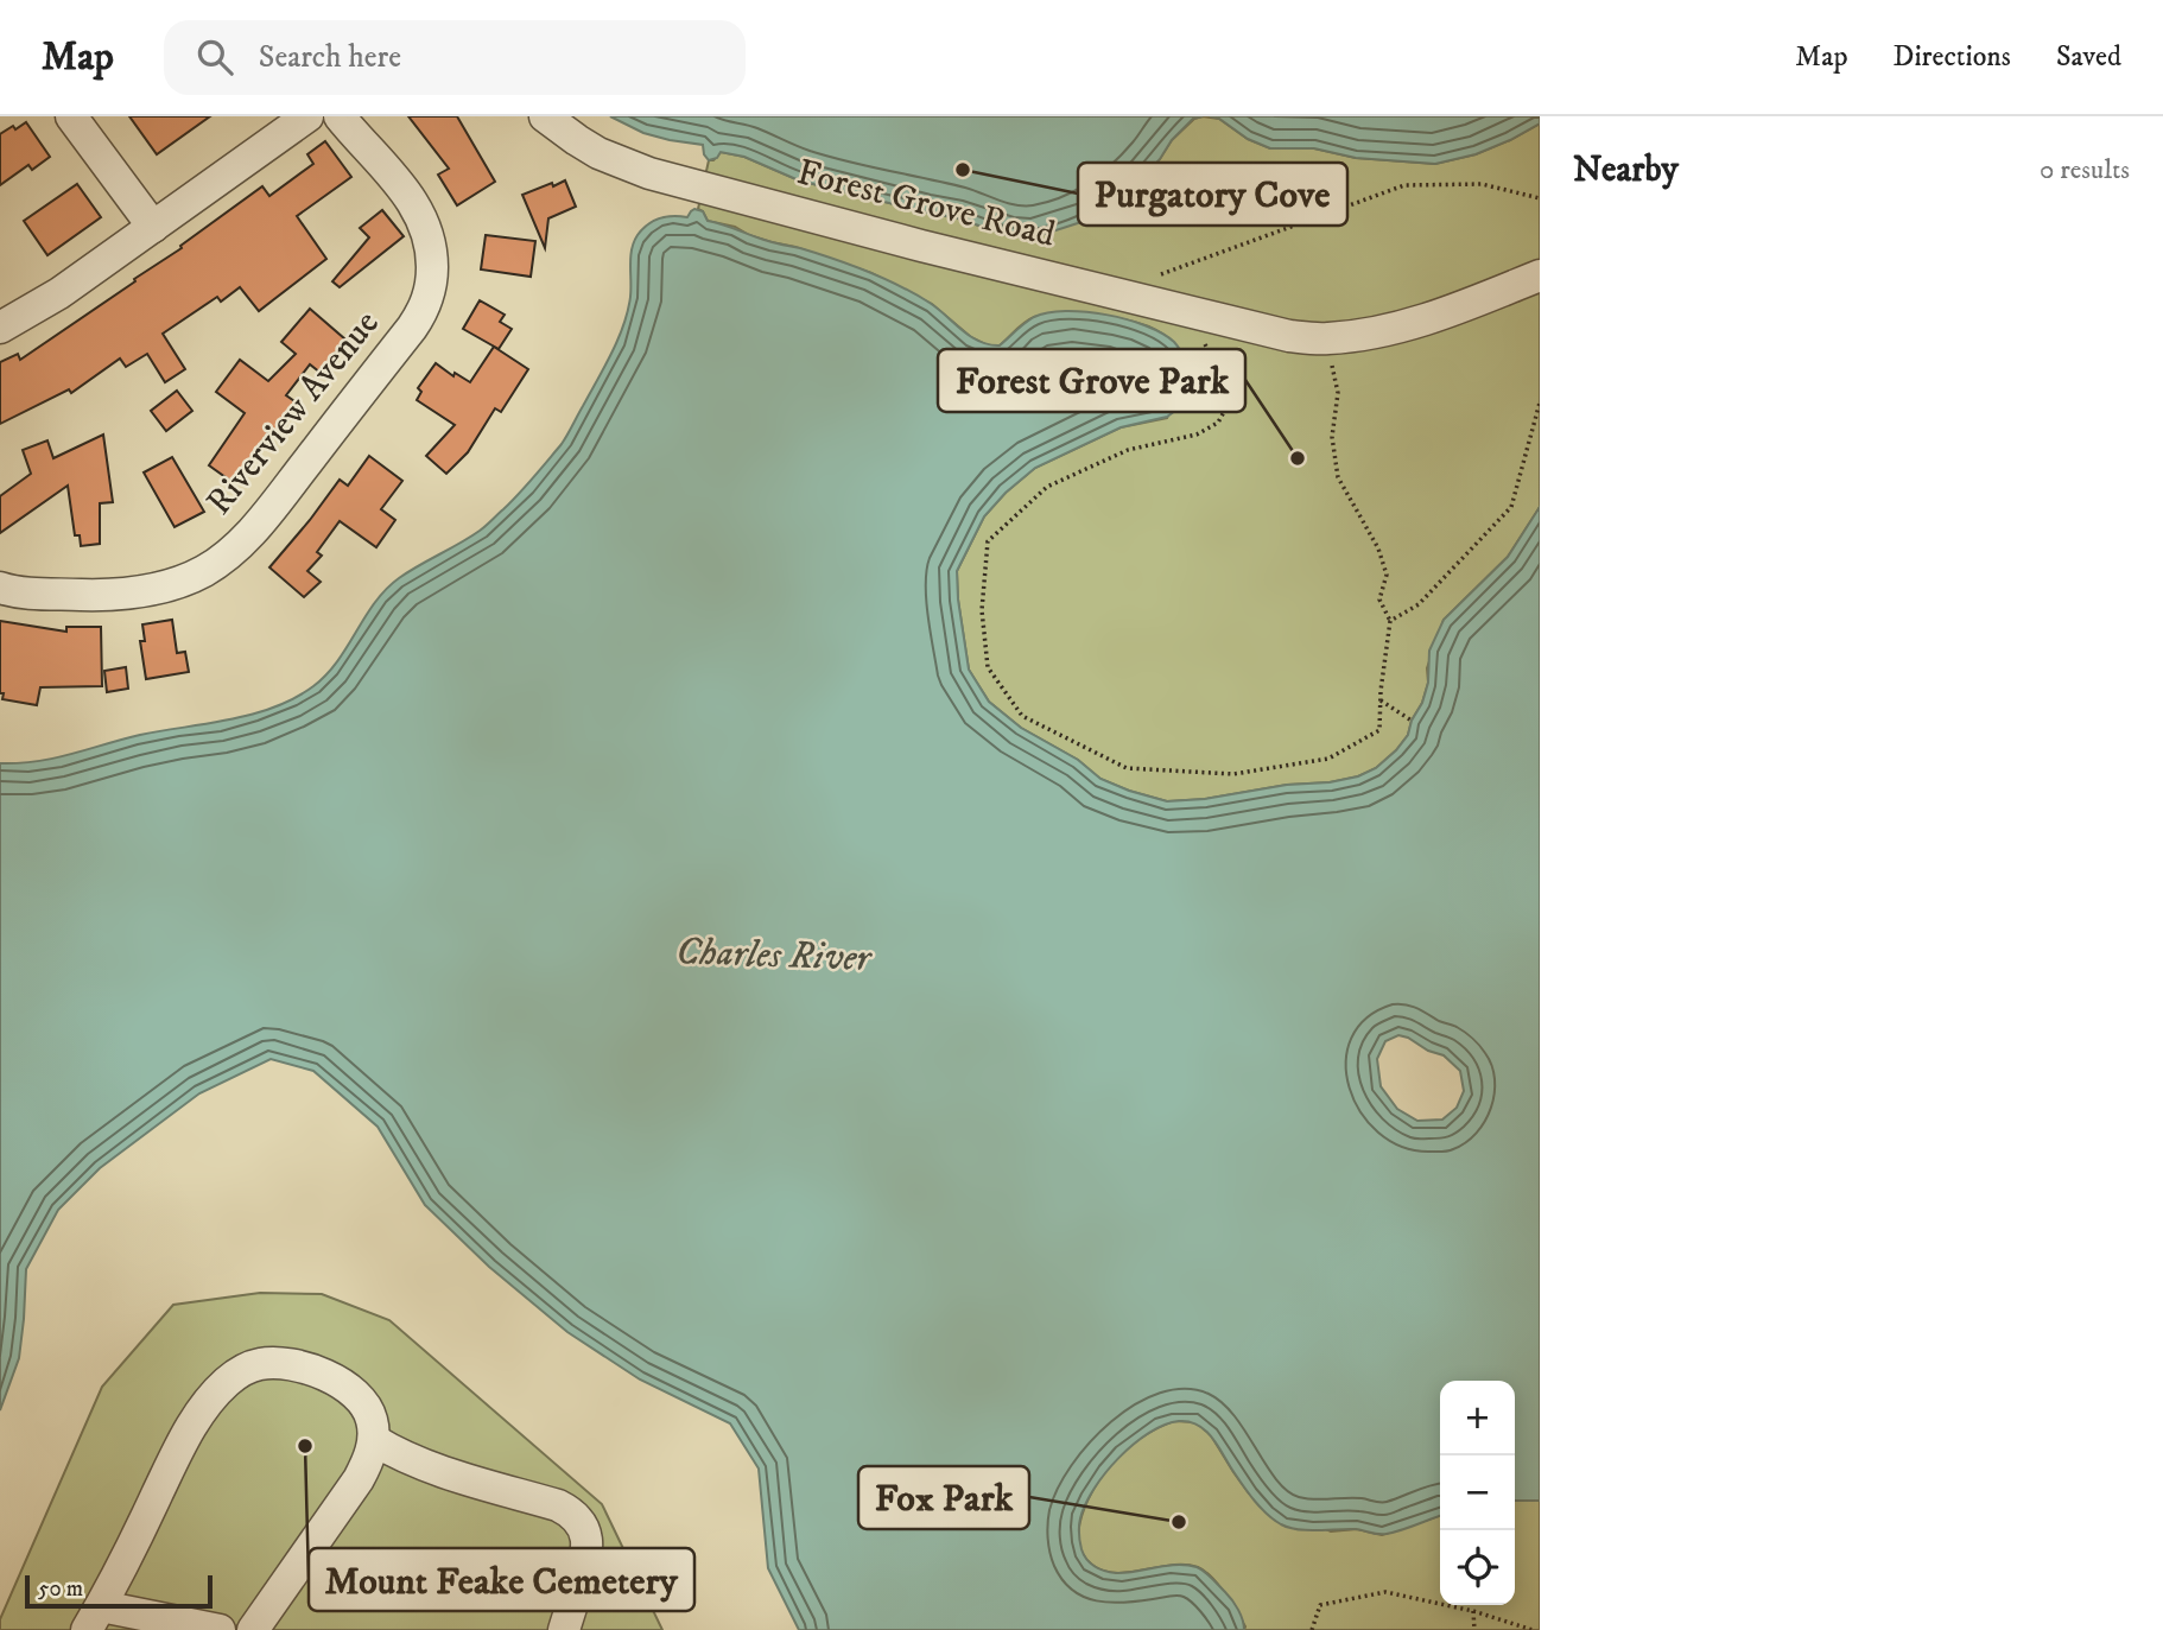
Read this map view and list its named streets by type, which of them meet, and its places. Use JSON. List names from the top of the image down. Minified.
{"streets":{"street":["Forest Grove Road","Riverview Avenue"]},"water":["Charles River"],"places":["Purgatory Cove","Forest Grove Park","Mount Feake Cemetery","Fox Park"],"scale_bar":"50 m","page":{"header":"Map","search":"Search here","nav":["Map","Directions","Saved"],"heading":["Nearby","0 results"],"map_buttons":["+","−"],"scale":"50 m"}}
